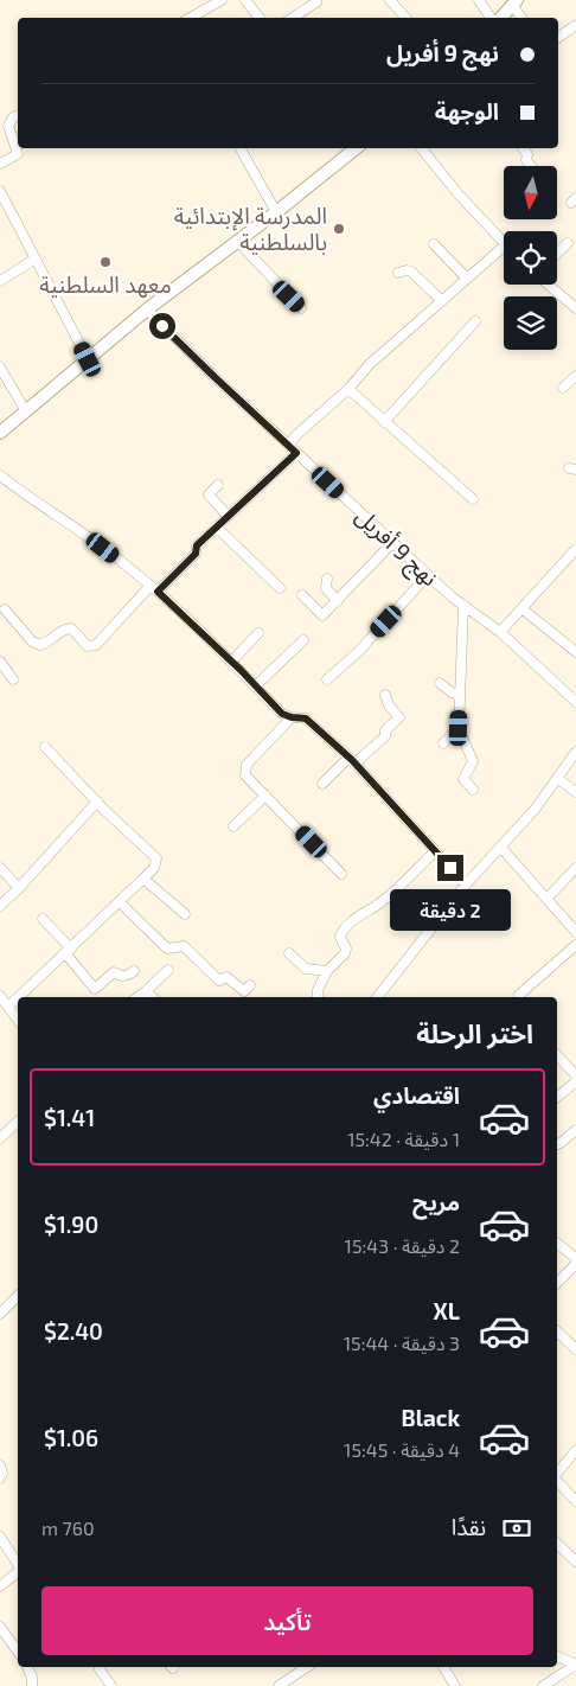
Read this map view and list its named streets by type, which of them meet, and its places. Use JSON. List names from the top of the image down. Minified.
{"streets":{"street":["نهج 9 أفريل"]},"places":["المدرسة الإبتدائية بالسلطنية","معهد السلطنية"],"north":"bottom","page":{"banner":["نهج 9 أفريل","الوجهة"],"bubble":"2 دقيقة","heading":"اختر الرحلة","list":[{"name":"اقتصادي","note":"1 دقيقة · 15:42","value":"$1.41"},{"name":"مريح","note":"2 دقيقة · 15:43","value":"$1.90"},{"name":"XL","note":"3 دقيقة · 15:44","value":"$2.40"},{"name":"Black","note":"4 دقيقة · 15:45","value":"$1.06"}],"pay":["نقدًا","760 m"],"buttons":"تأكيد"}}
